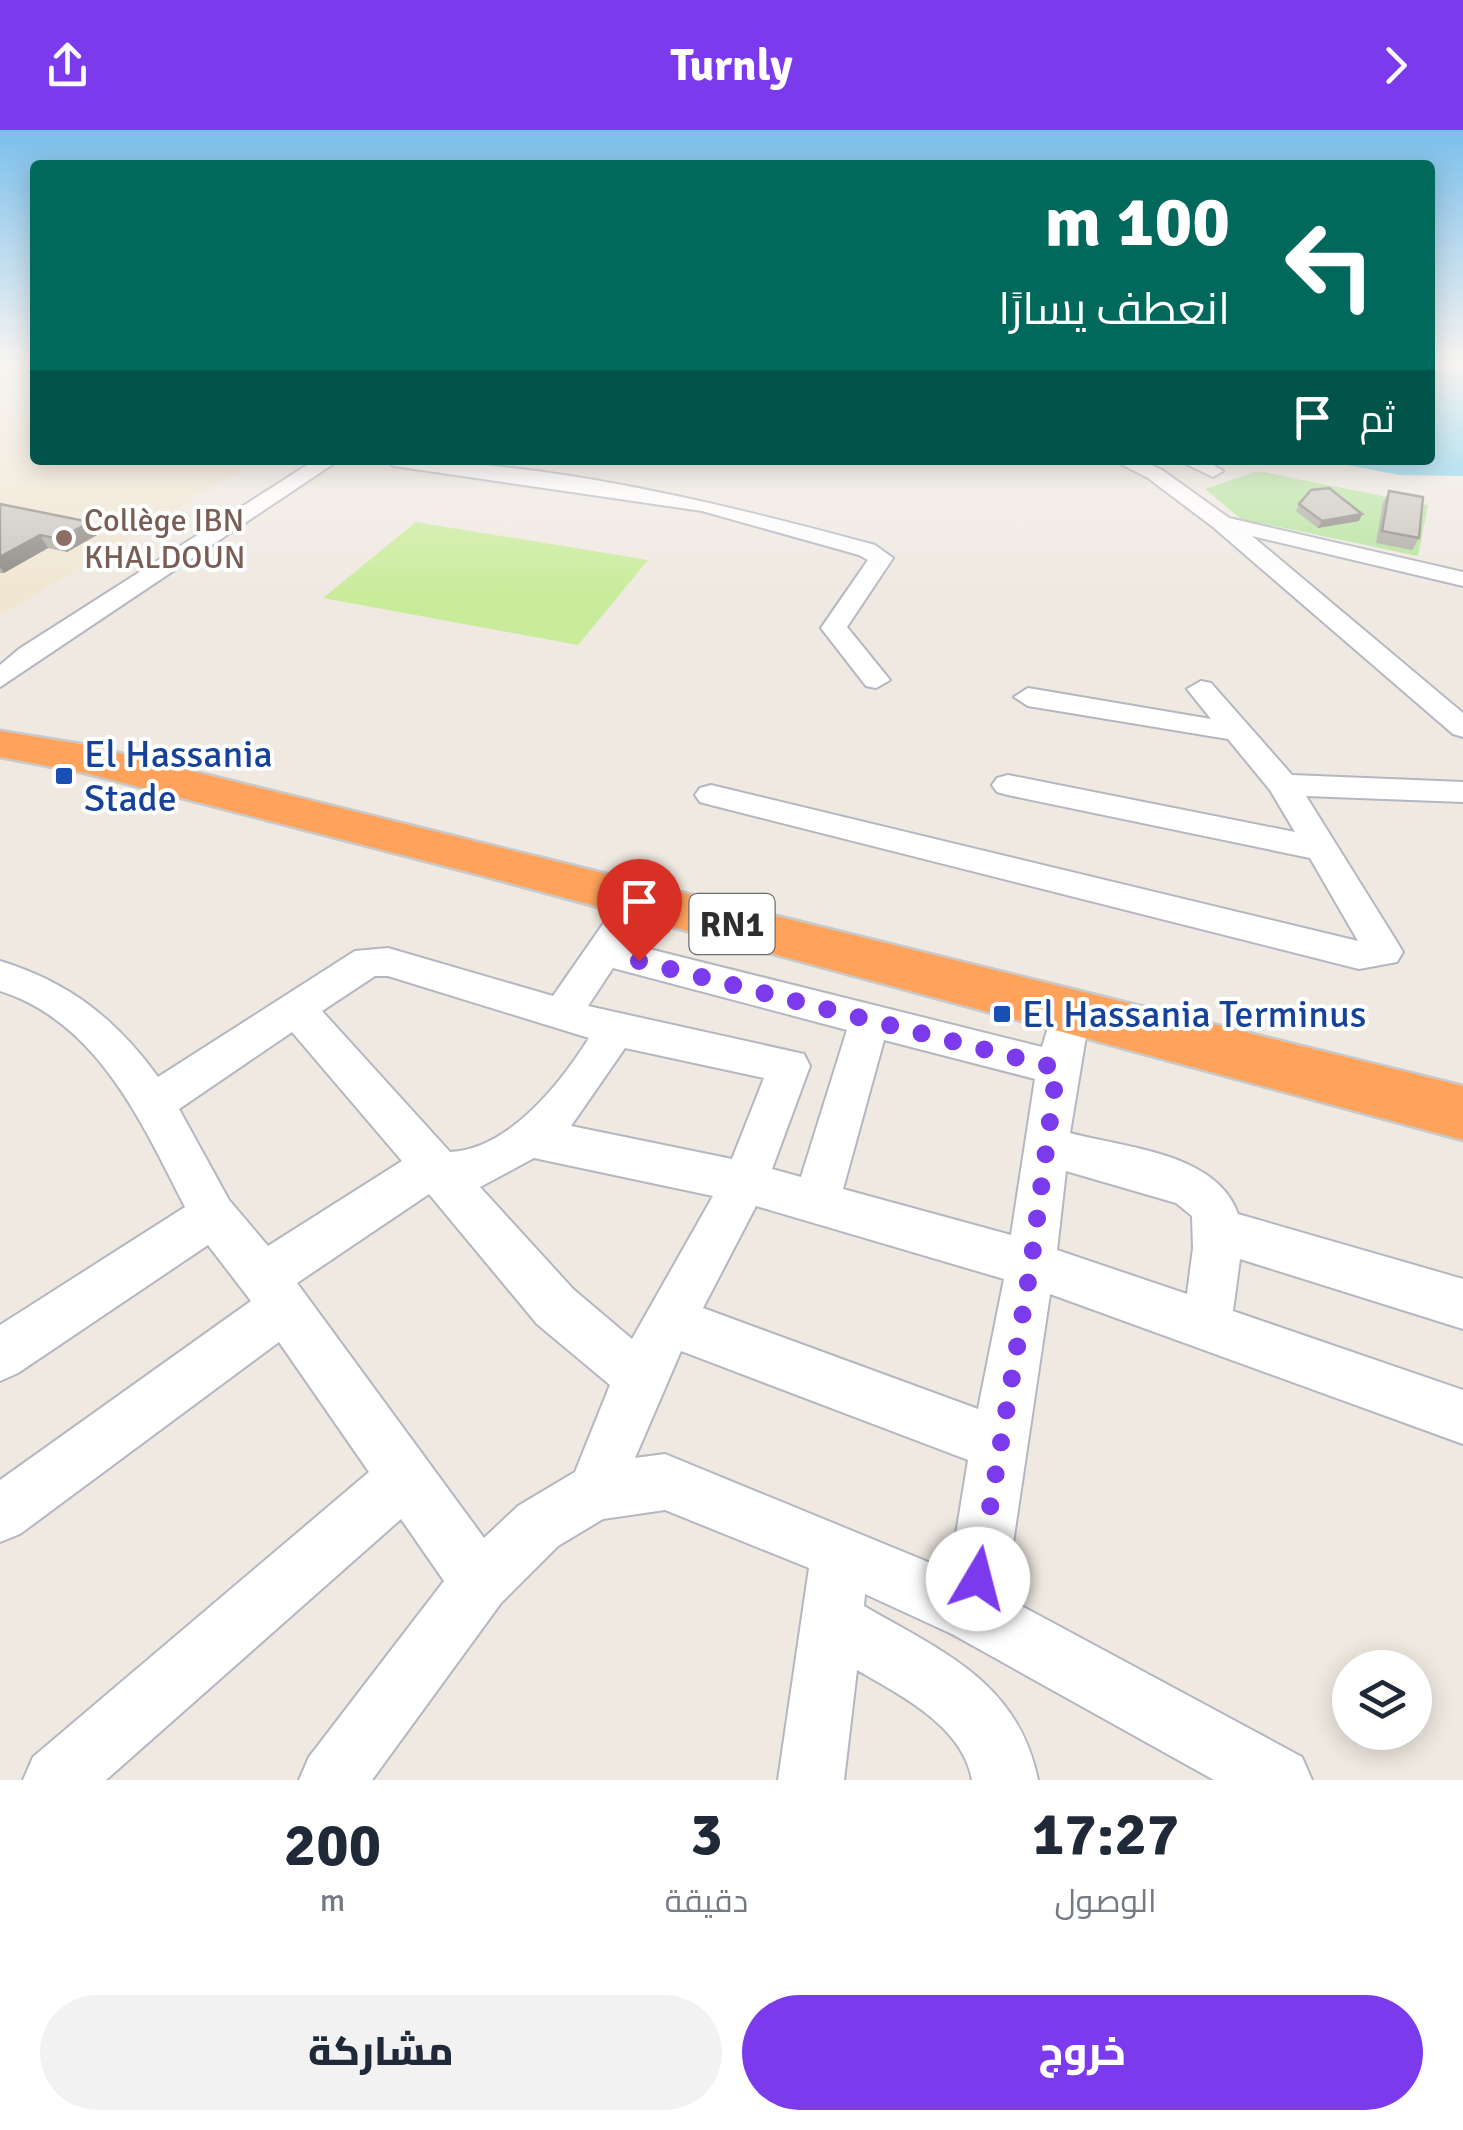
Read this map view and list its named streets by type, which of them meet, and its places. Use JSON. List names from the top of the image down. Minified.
{"streets":{"highway":["RN1"]},"places":{"other":["Collège IBN KHALDOUN"],"transit":["El Hassania Stade","El Hassania Terminus"]},"page":{"header":"Turnly","turn":["100 m","انعطف يسارًا"],"then":"ثم","eta":["17:27","الوصول","3","دقيقة","200","m"],"buttons":["خروج","مشاركة"]}}
